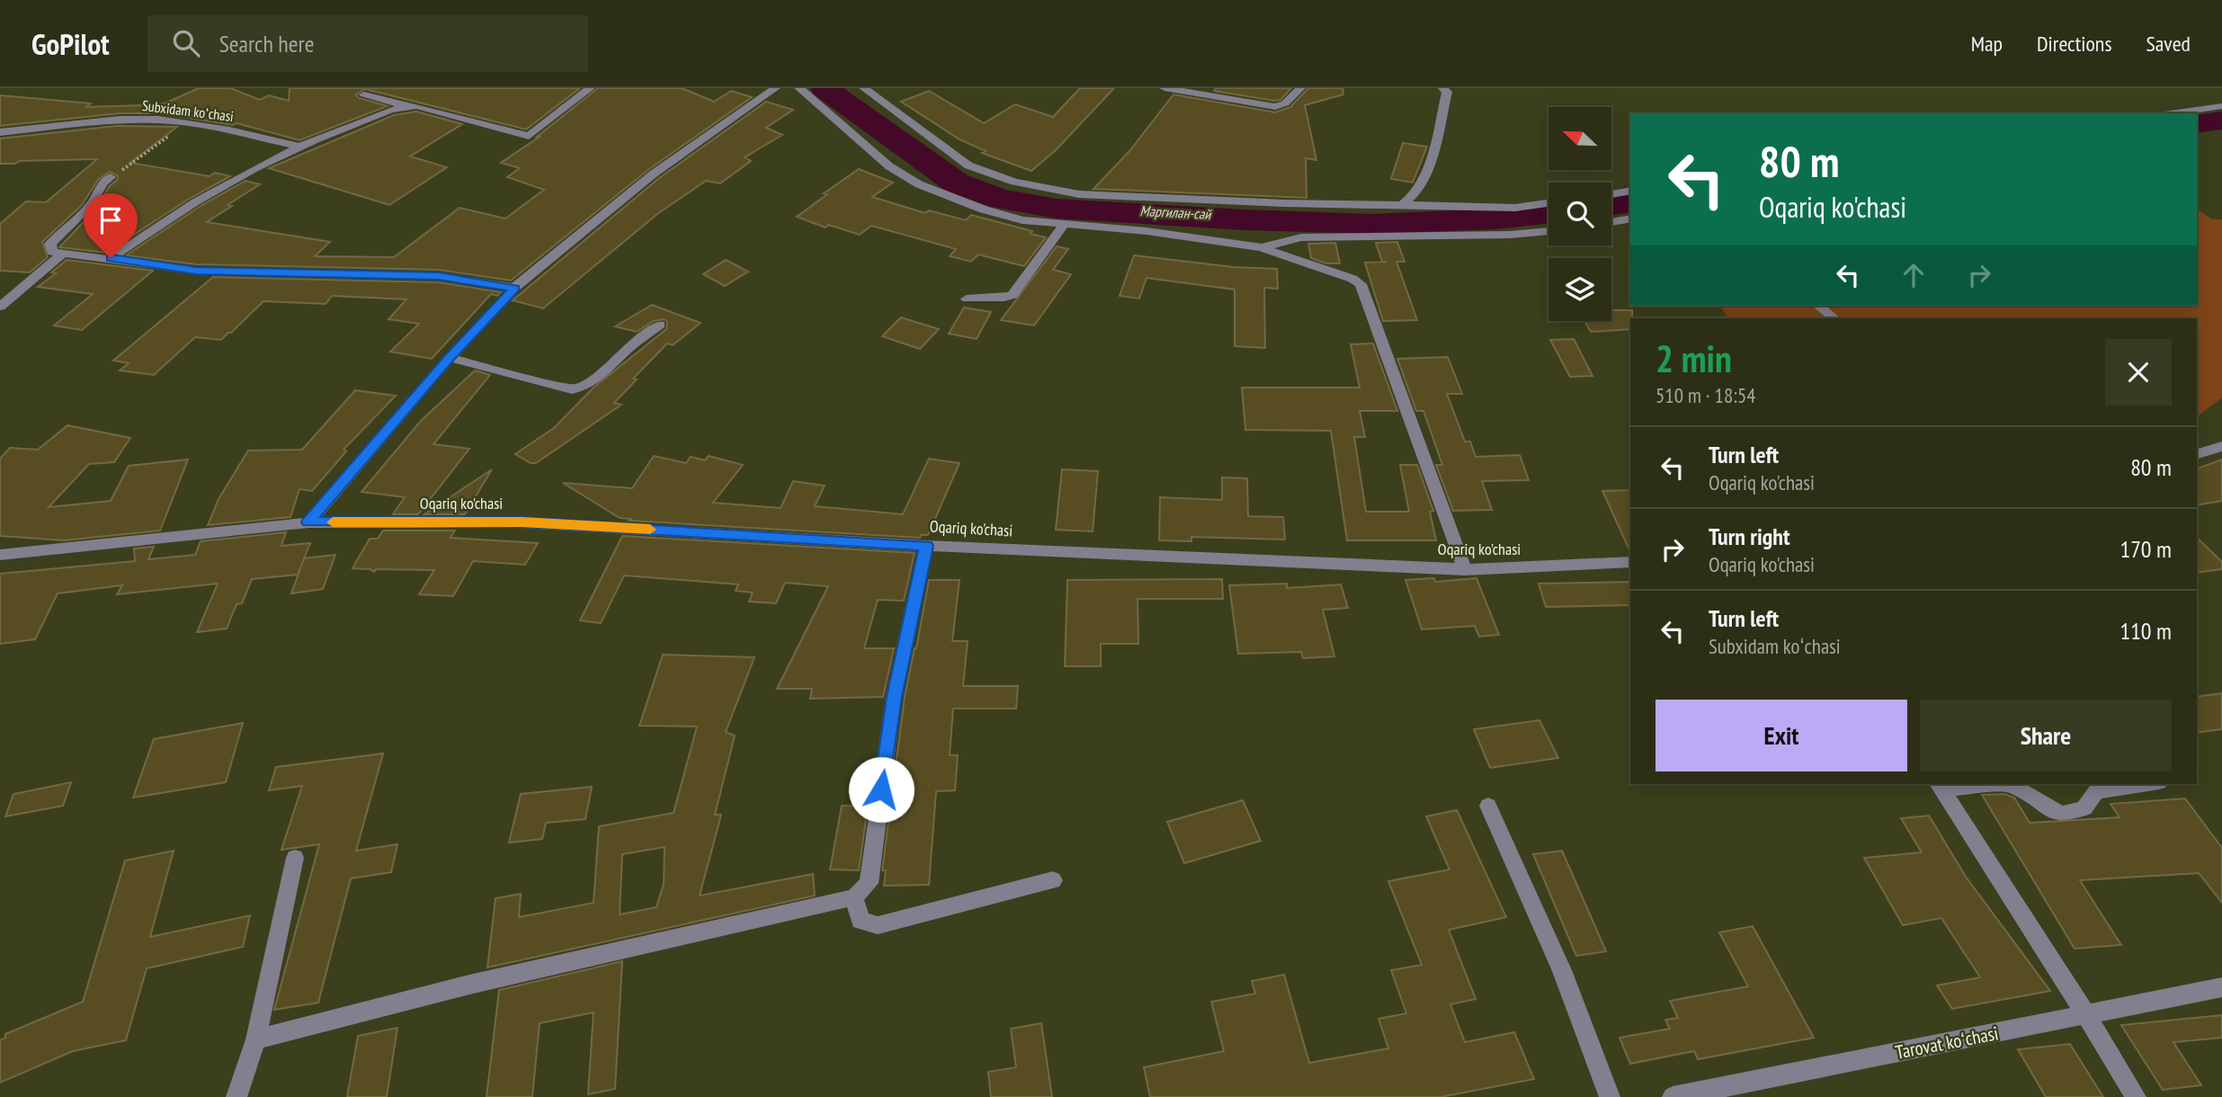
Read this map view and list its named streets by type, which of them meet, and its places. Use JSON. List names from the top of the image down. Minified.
{"streets":{"street":["Subxidam koʻchasi","Oqariq ko'chasi","Tarovat koʻchasi"]},"water":["Маргилан-сай"],"north":"top left","page":{"header":"GoPilot","search":"Search here","nav":["Map","Directions","Saved"],"turn":["80 m","Oqariq ko'chasi"],"heading":["2 min","510 m · 18:54"],"list":[{"name":"Turn left","note":"Oqariq ko'chasi","value":"80 m"},{"name":"Turn right","note":"Oqariq ko'chasi","value":"170 m"},{"name":"Turn left","note":"Subxidam koʻchasi","value":"110 m"}],"buttons":["Exit","Share"]}}
